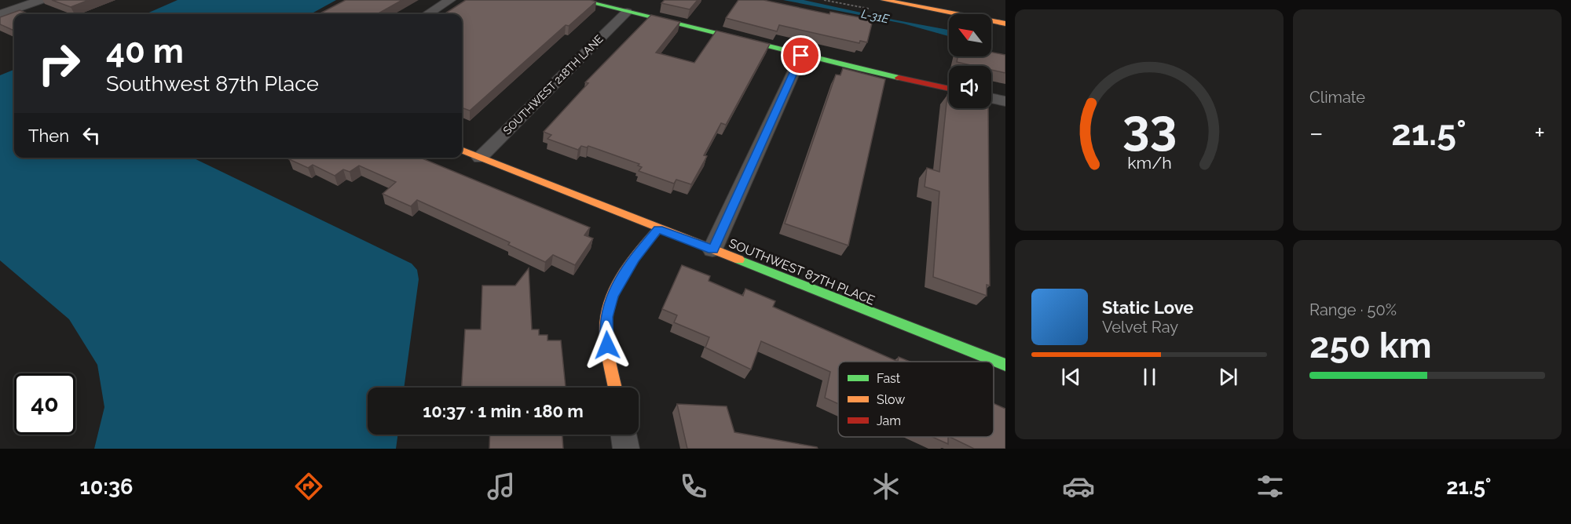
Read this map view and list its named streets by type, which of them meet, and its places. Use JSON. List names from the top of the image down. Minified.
{"streets":{"street":["SOUTHWEST 218TH LANE","SOUTHWEST 87TH PLACE"]},"crossings":[["SOUTHWEST 218TH LANE","SOUTHWEST 87TH PLACE"]],"water":["L-31E"],"legend":["Fast","Slow","Jam"],"north":"top left","page":{"tile":["Climate",["Range · 50%","250 km"]],"turn":["40 m","Southwest 87th Place"],"then":"Then","heat":["−","21.5°","+"],"song":["Static Love","Velvet Ray"],"limit":"40","trip":"10:37 · 1 min · 180 m","tabs":["10:36","21.5°"],"gauge":["33","km/h"]}}
